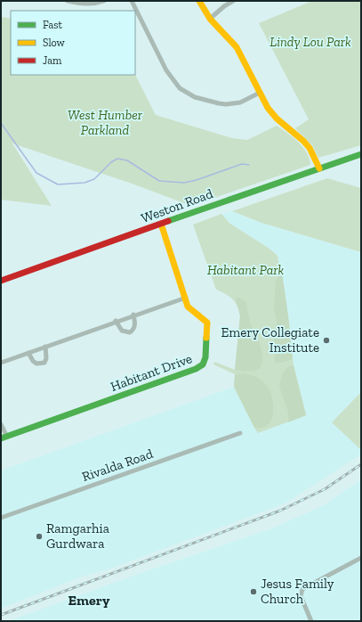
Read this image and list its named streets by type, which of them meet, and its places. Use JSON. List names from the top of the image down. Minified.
{"streets":{"street":["Weston Road","Habitant Drive","Rivalda Road"]},"crossings":[["Weston Road","Habitant Drive"]],"districts":["Emery"],"parks":["Lindy Lou Park","West Humber Parkland","Habitant Park"],"places":["Emery Collegiate Institute","Ramgarhia Gurdwara","Jesus Family Church"],"legend":["Fast","Slow","Jam"]}
